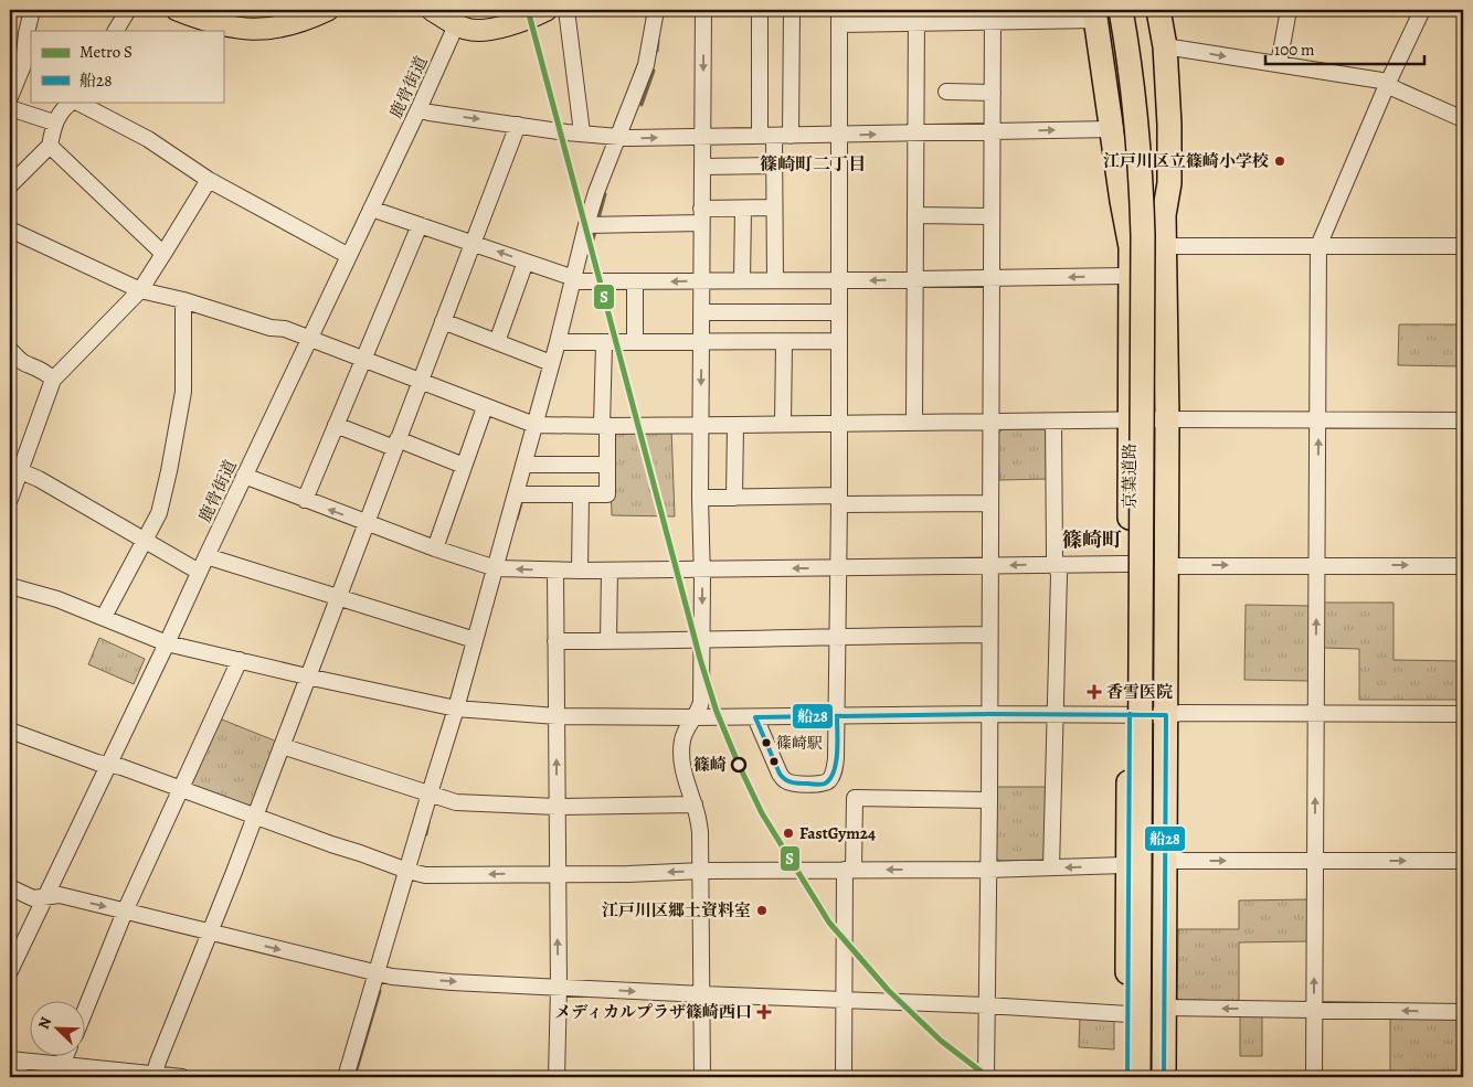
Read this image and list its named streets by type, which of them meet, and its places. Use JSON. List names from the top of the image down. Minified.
{"streets":{"highway":["京葉道路"],"street":["鹿骨街道"]},"districts":["篠崎町二丁目","篠崎町"],"places":{"other":["江戸川区立篠崎小学校","篠崎駅","篠崎","FastGym24","江戸川区郷土資料室"],"health":["香雪医院","メディカルプラザ篠崎西口"]},"lines":["metro line S","transit line 船28"],"legend":["Metro S","船28"],"scale_bar":"100 m","north":"top left"}
